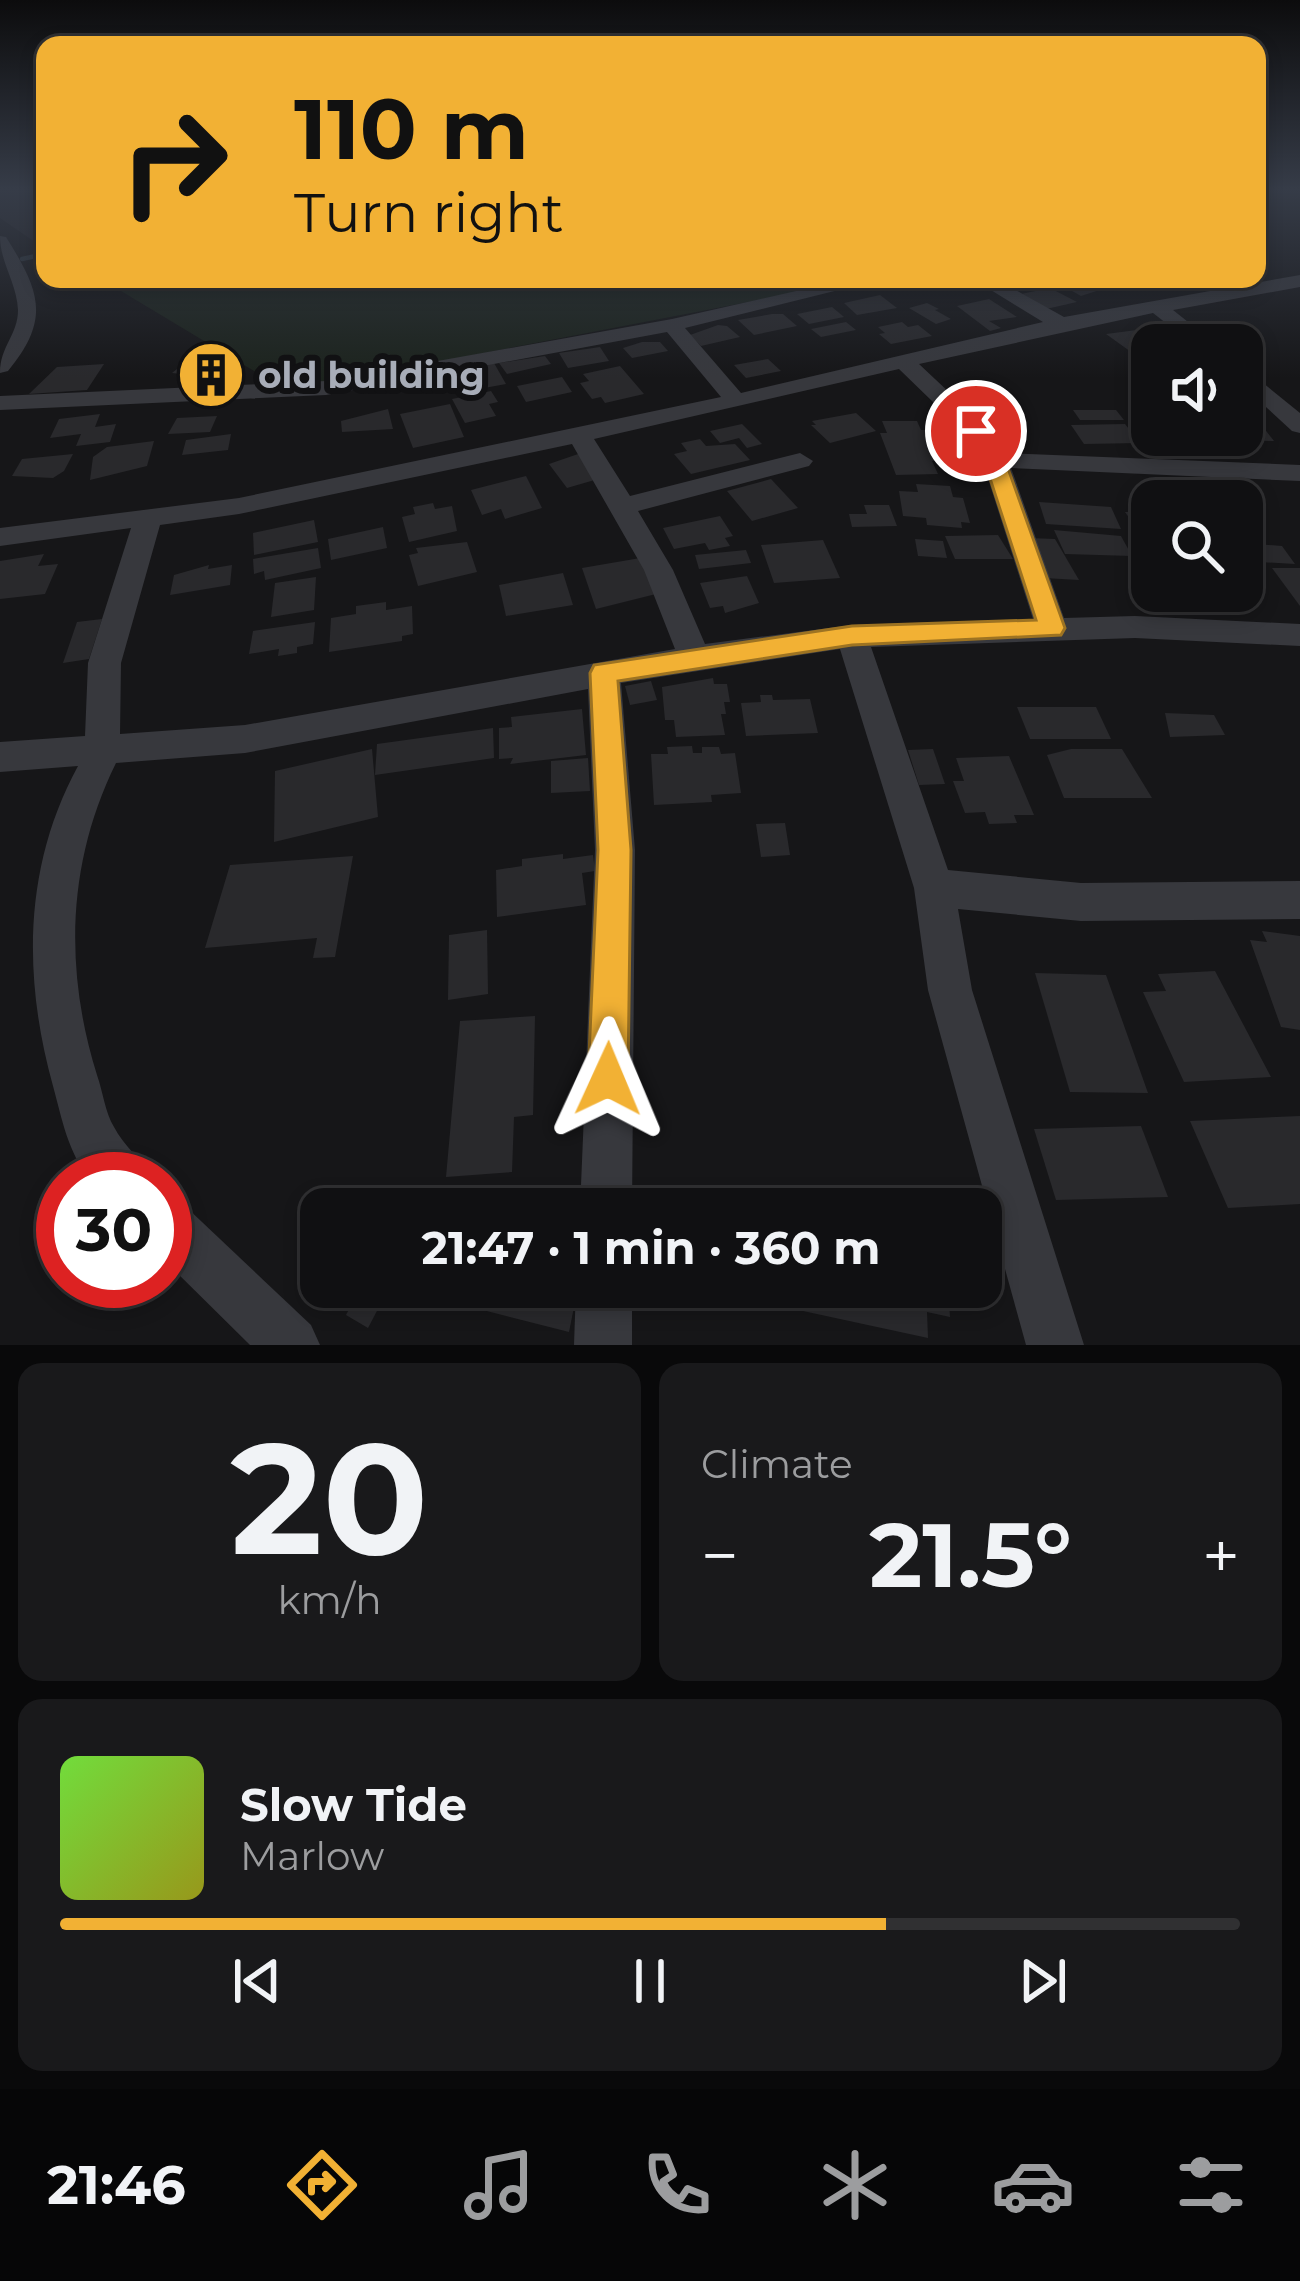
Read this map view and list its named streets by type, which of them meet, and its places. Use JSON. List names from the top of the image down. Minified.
{"places":{"building":["old building"]},"page":{"turn":["110 m","Turn right"],"limit":"30","trip":"21:47 · 1 min · 360 m","tile":[["20","km/h"],"Climate"],"heat":["−","21.5°","+"],"song":["Slow Tide","Marlow"],"tabs":"21:46"}}
